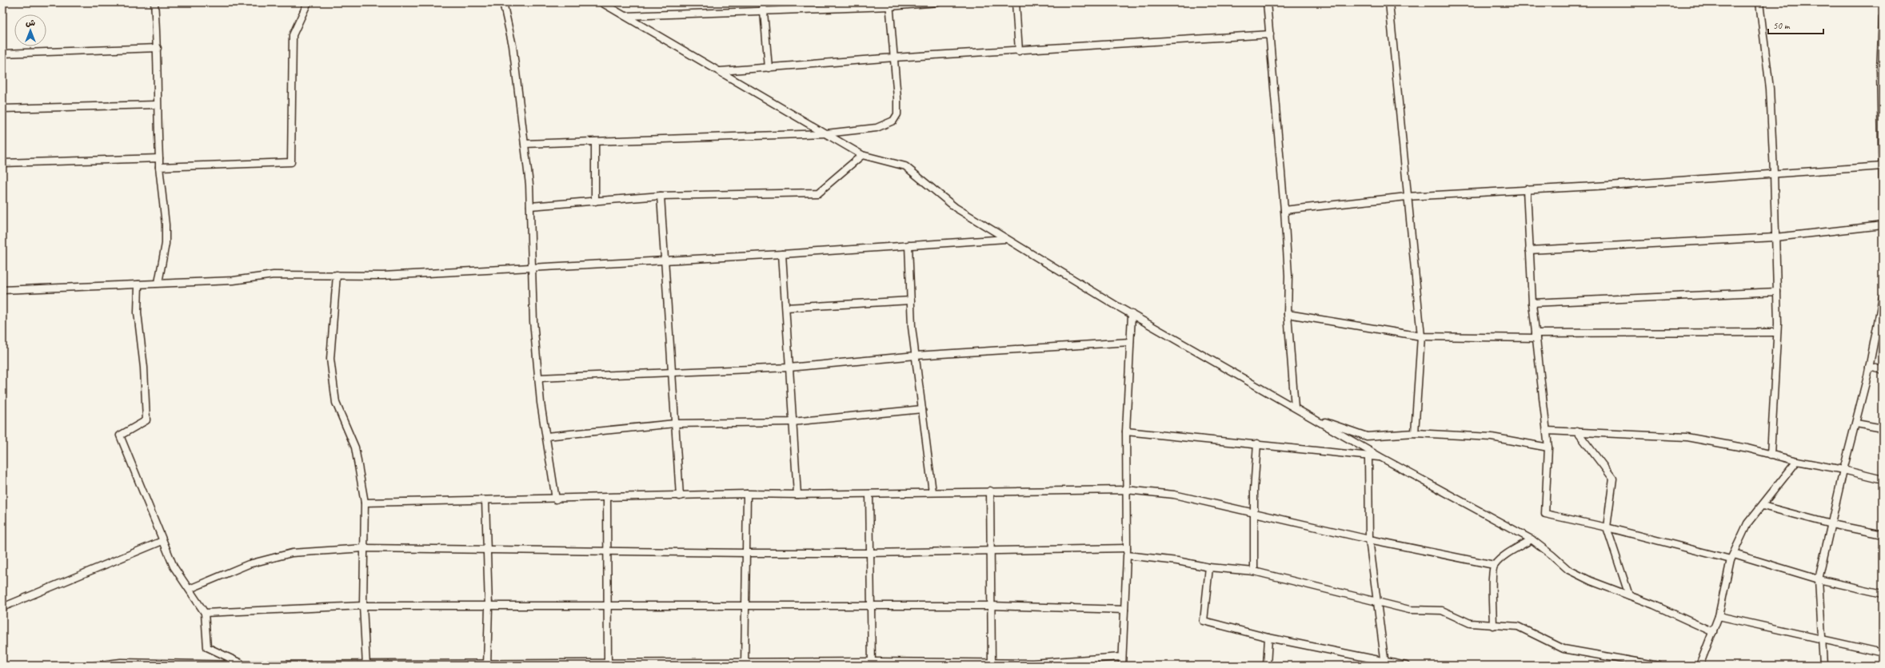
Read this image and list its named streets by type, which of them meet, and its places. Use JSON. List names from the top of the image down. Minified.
{"scale_bar":"50 m","north":"top"}
